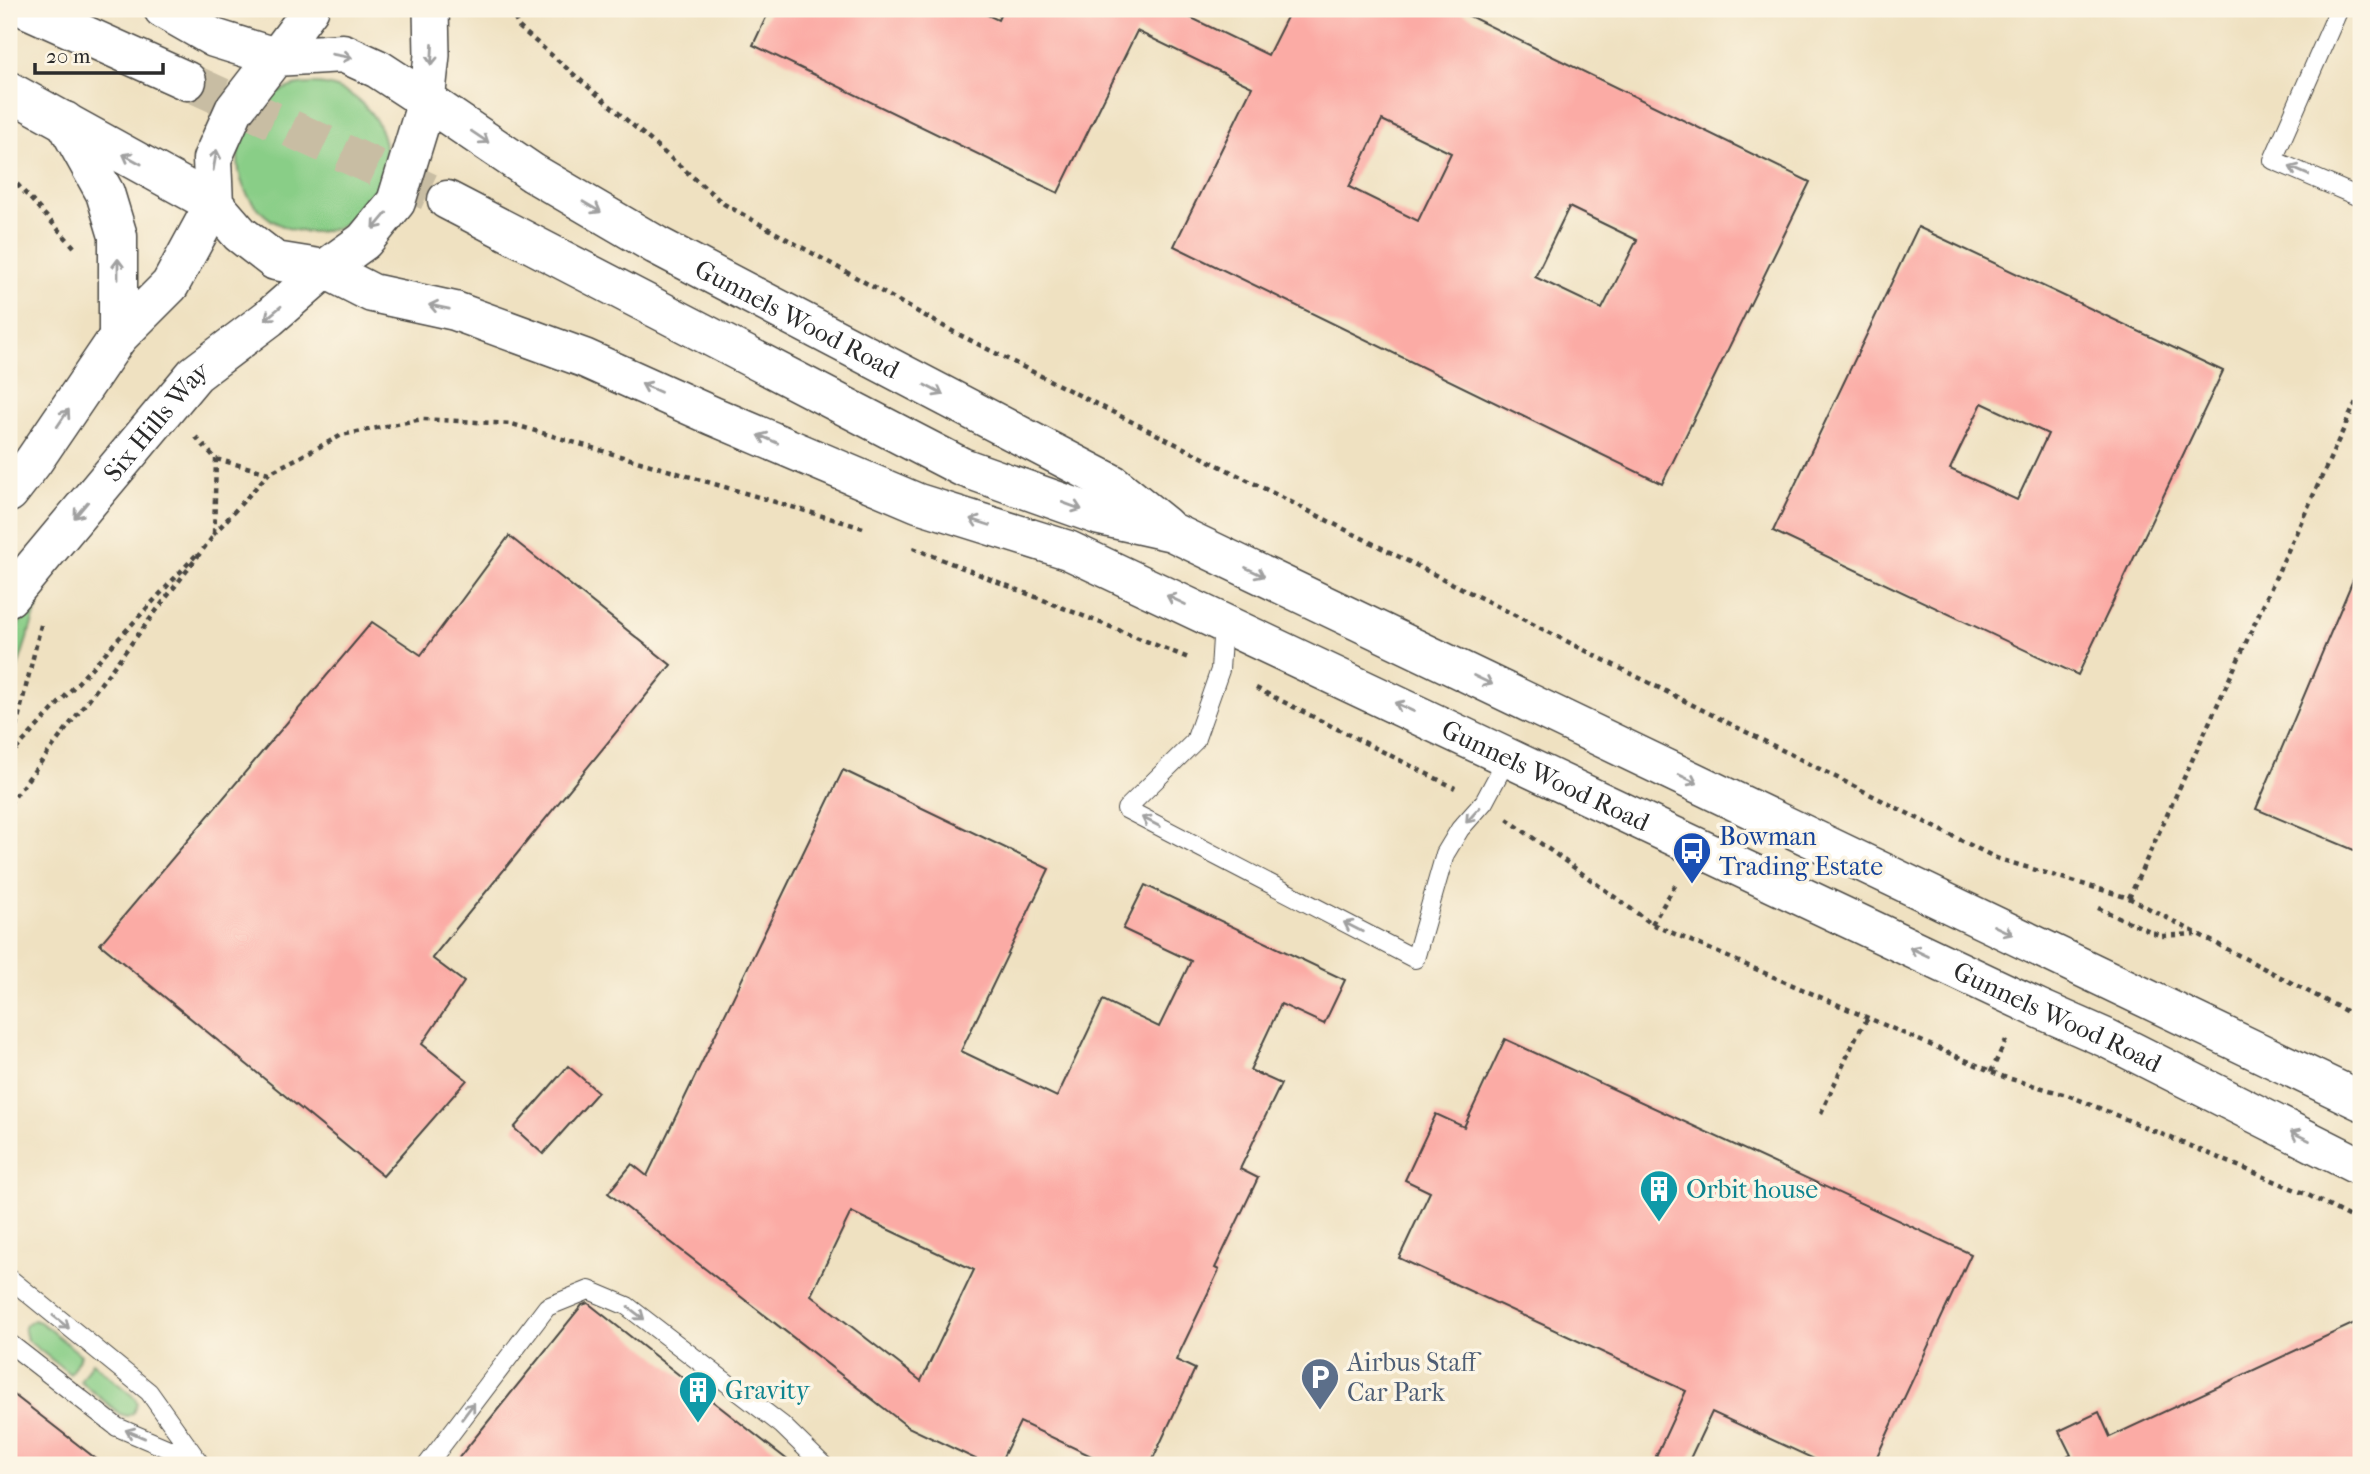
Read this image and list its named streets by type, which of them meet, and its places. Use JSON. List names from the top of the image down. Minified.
{"streets":{"main road":["Gunnels Wood Road","Six Hills Way"]},"crossings":[["Gunnels Wood Road","Six Hills Way"]],"places":{"bus stop":["Bowman Trading Estate"],"building":["Orbit house","Gravity"],"parking":["Airbus Staff Car Park"]},"scale_bar":"20 m"}
